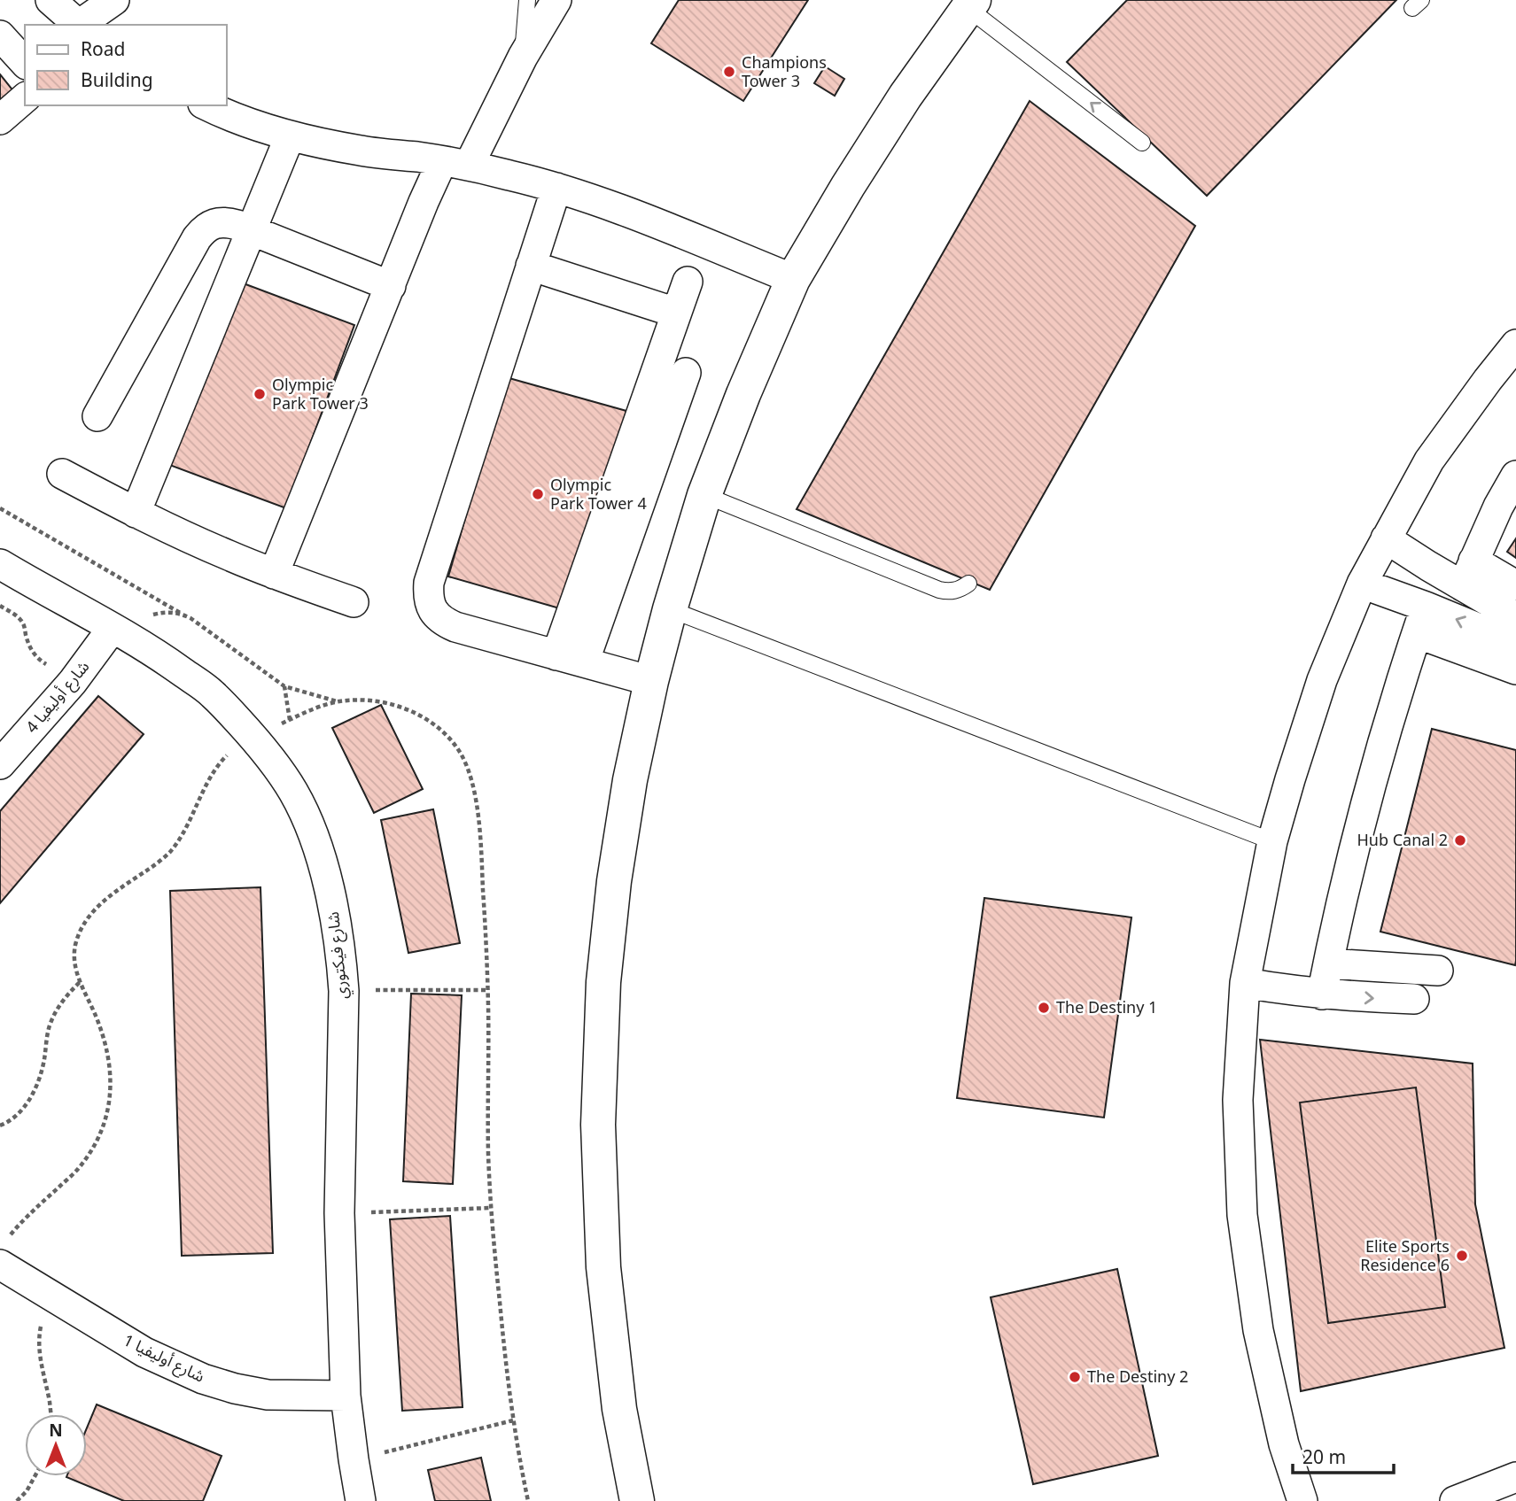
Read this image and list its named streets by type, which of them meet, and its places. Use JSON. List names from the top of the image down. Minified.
{"streets":{"street":["شارع أوليفيا 4","شارع فيكتوري","شارع أوليفيا 1"]},"crossings":[["شارع أوليفيا 4","شارع فيكتوري"],["شارع فيكتوري","شارع أوليفيا 1"]],"places":["Champions Tower 3","Olympic Park Tower 3","Olympic Park Tower 4","Hub Canal 2","The Destiny 1","Elite Sports Residence 6","The Destiny 2"],"legend":["Road","Building"],"scale_bar":"20 m","north":"top"}
